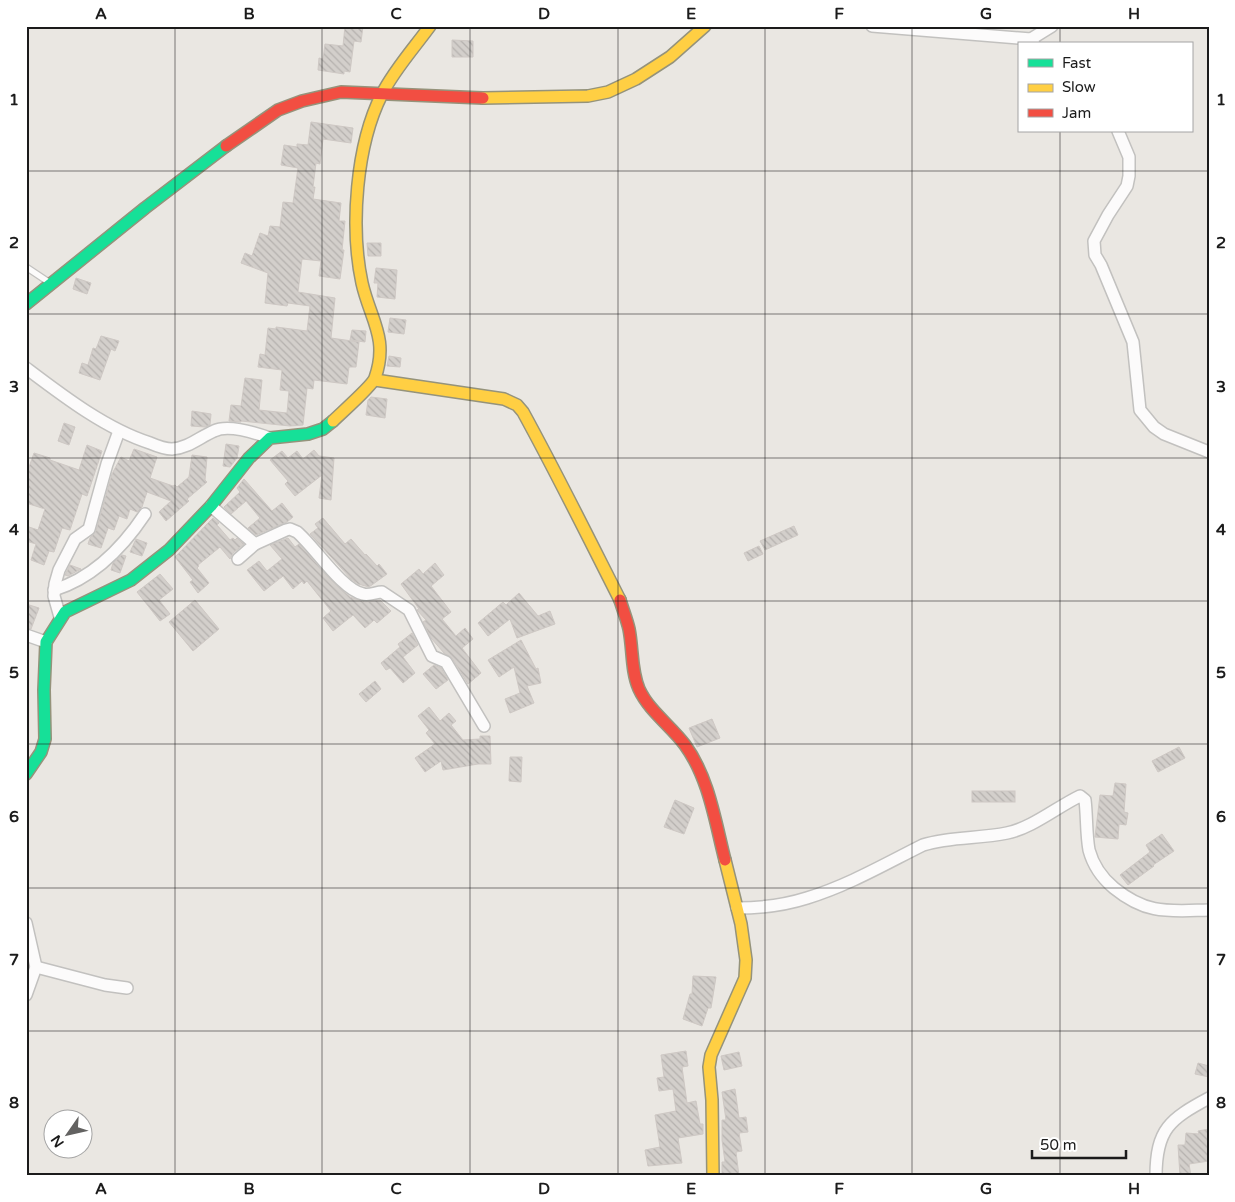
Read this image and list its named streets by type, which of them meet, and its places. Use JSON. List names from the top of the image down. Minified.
{"legend":["Fast","Slow","Jam"],"scale_bar":"50 m","north":"bottom left","grid":{"columns":["A","B","C","D","E","F","G","H"],"rows":["1","2","3","4","5","6","7","8"]}}
